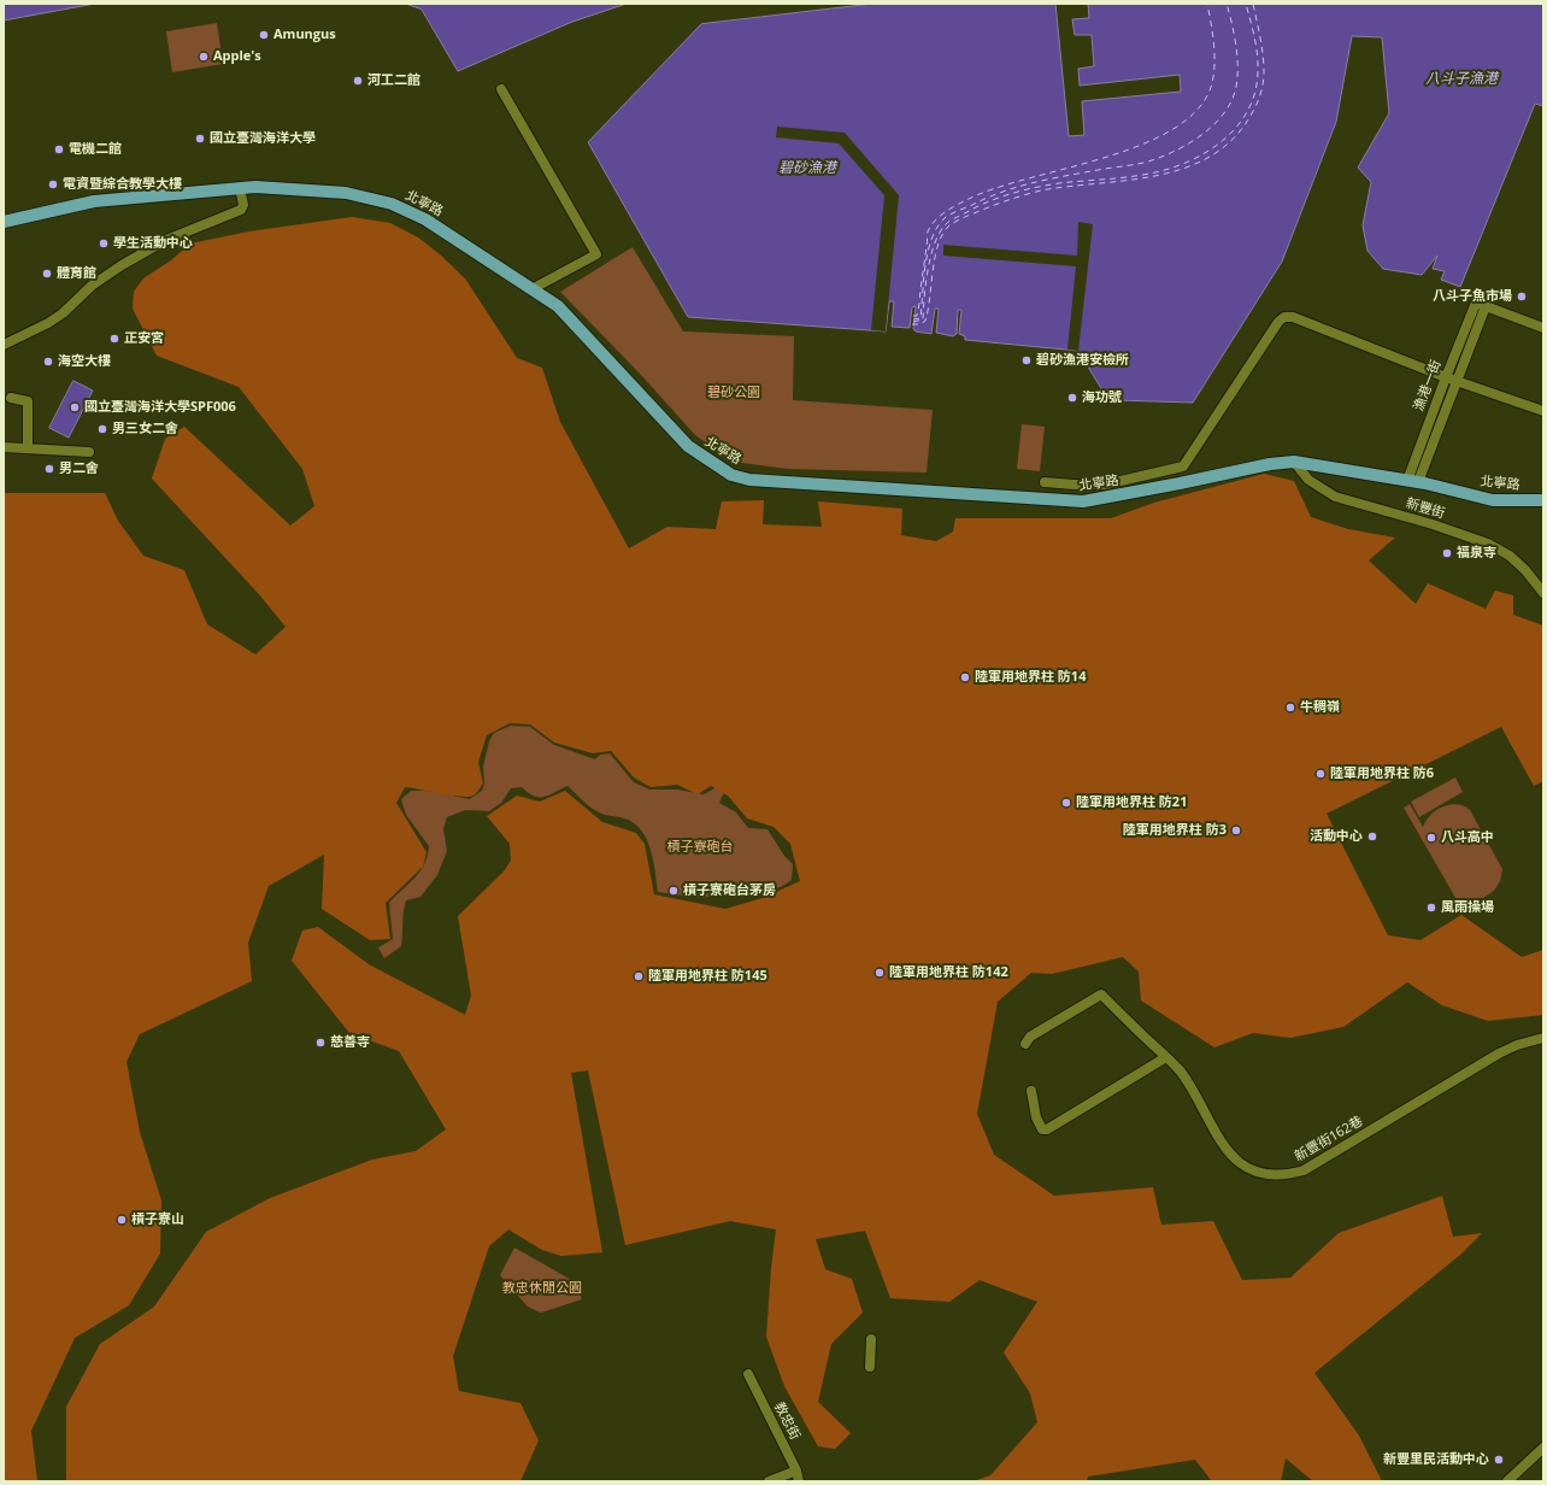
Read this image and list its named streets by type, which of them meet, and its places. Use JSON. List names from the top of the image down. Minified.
{"streets":{"main road":["北寧路"],"street":["漁港一街","新豐街","新豐街162巷","教忠街"]},"crossings":[["北寧路","漁港一街"],["北寧路","新豐街"]],"water":["八斗子漁港","碧砂漁港"],"parks":["碧砂公園","槓子寮砲台","教忠休閒公園"],"places":["Amungus","Apple's","河工二館","國立臺灣海洋大學","電機二館","電資暨綜合教學大樓","學生活動中心","體育館","八斗子魚市場","正安宮","碧砂漁港安檢所","海空大樓","海功號","國立臺灣海洋大學SPF006","男三女二舍","男二舍","福泉寺","陸軍用地界柱 防14","牛稠嶺","陸軍用地界柱 防6","陸軍用地界柱 防21","陸軍用地界柱 防3","活動中心","八斗高中","槓子寮砲台茅房","風雨操場","陸軍用地界柱 防142","陸軍用地界柱 防145","慈善寺","槓子寮山","新豐里民活動中心"]}
